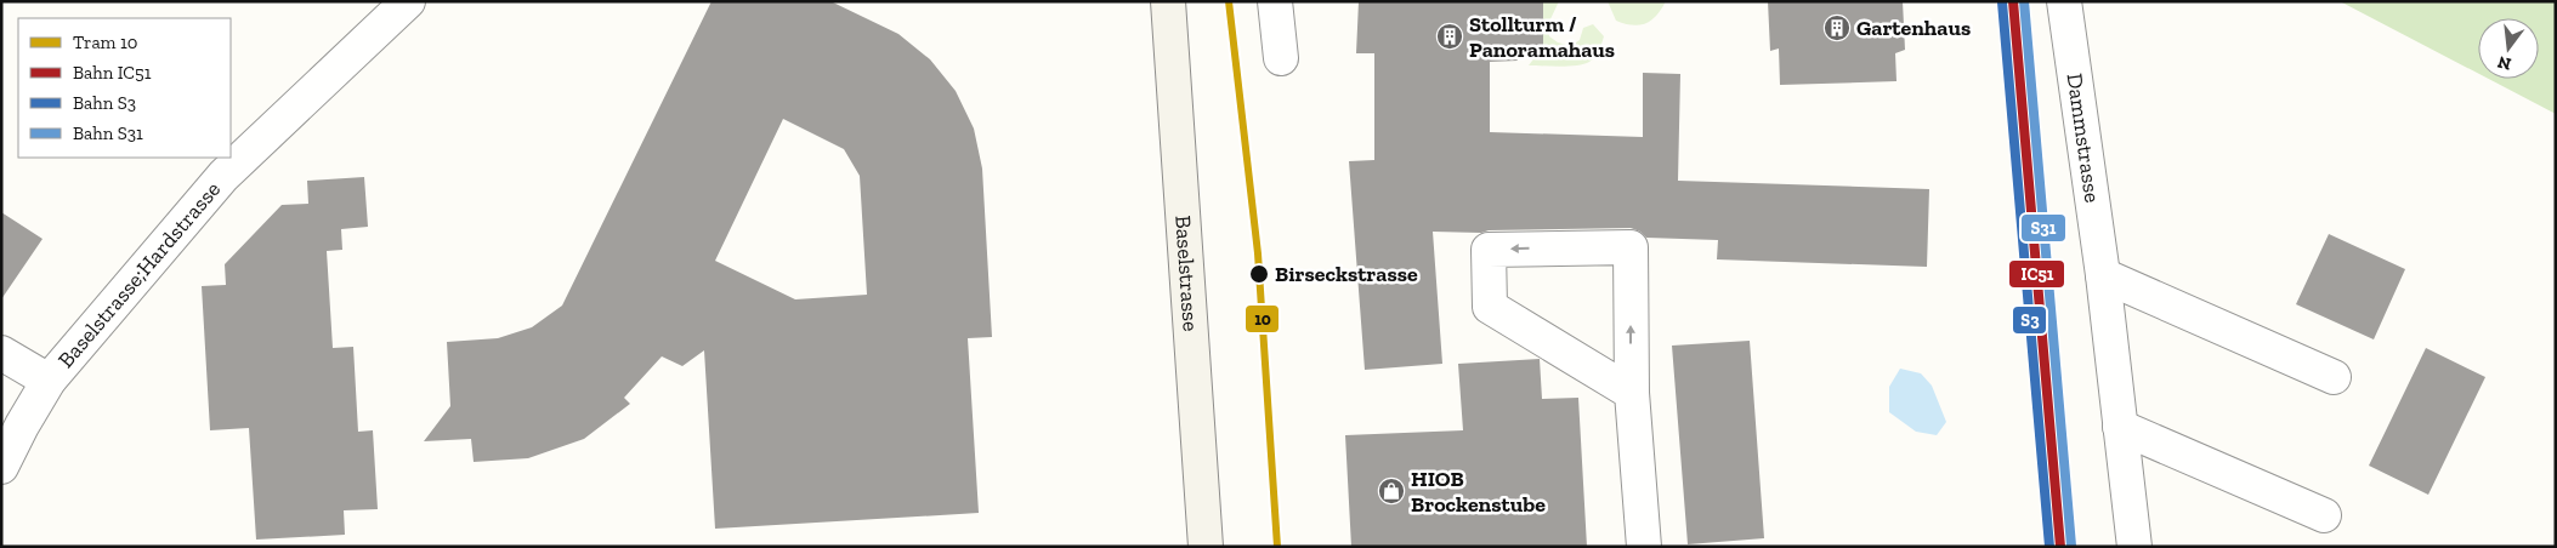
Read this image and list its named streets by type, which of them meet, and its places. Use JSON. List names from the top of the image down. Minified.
{"streets":{"main road":["Baselstrasse"],"street":["Dammstrasse","Baselstrasse;Hardstrasse"]},"places":{"building":["Gartenhaus","Stollturm / Panoramahaus"],"other":["Birseckstrasse"],"shop":["HIOB Brockenstube"]},"lines":["tram line 10","rail line IC51","rail line S31","rail line S3"],"legend":["Tram 10","Bahn IC51","Bahn S3","Bahn S31"],"north":"bottom"}
